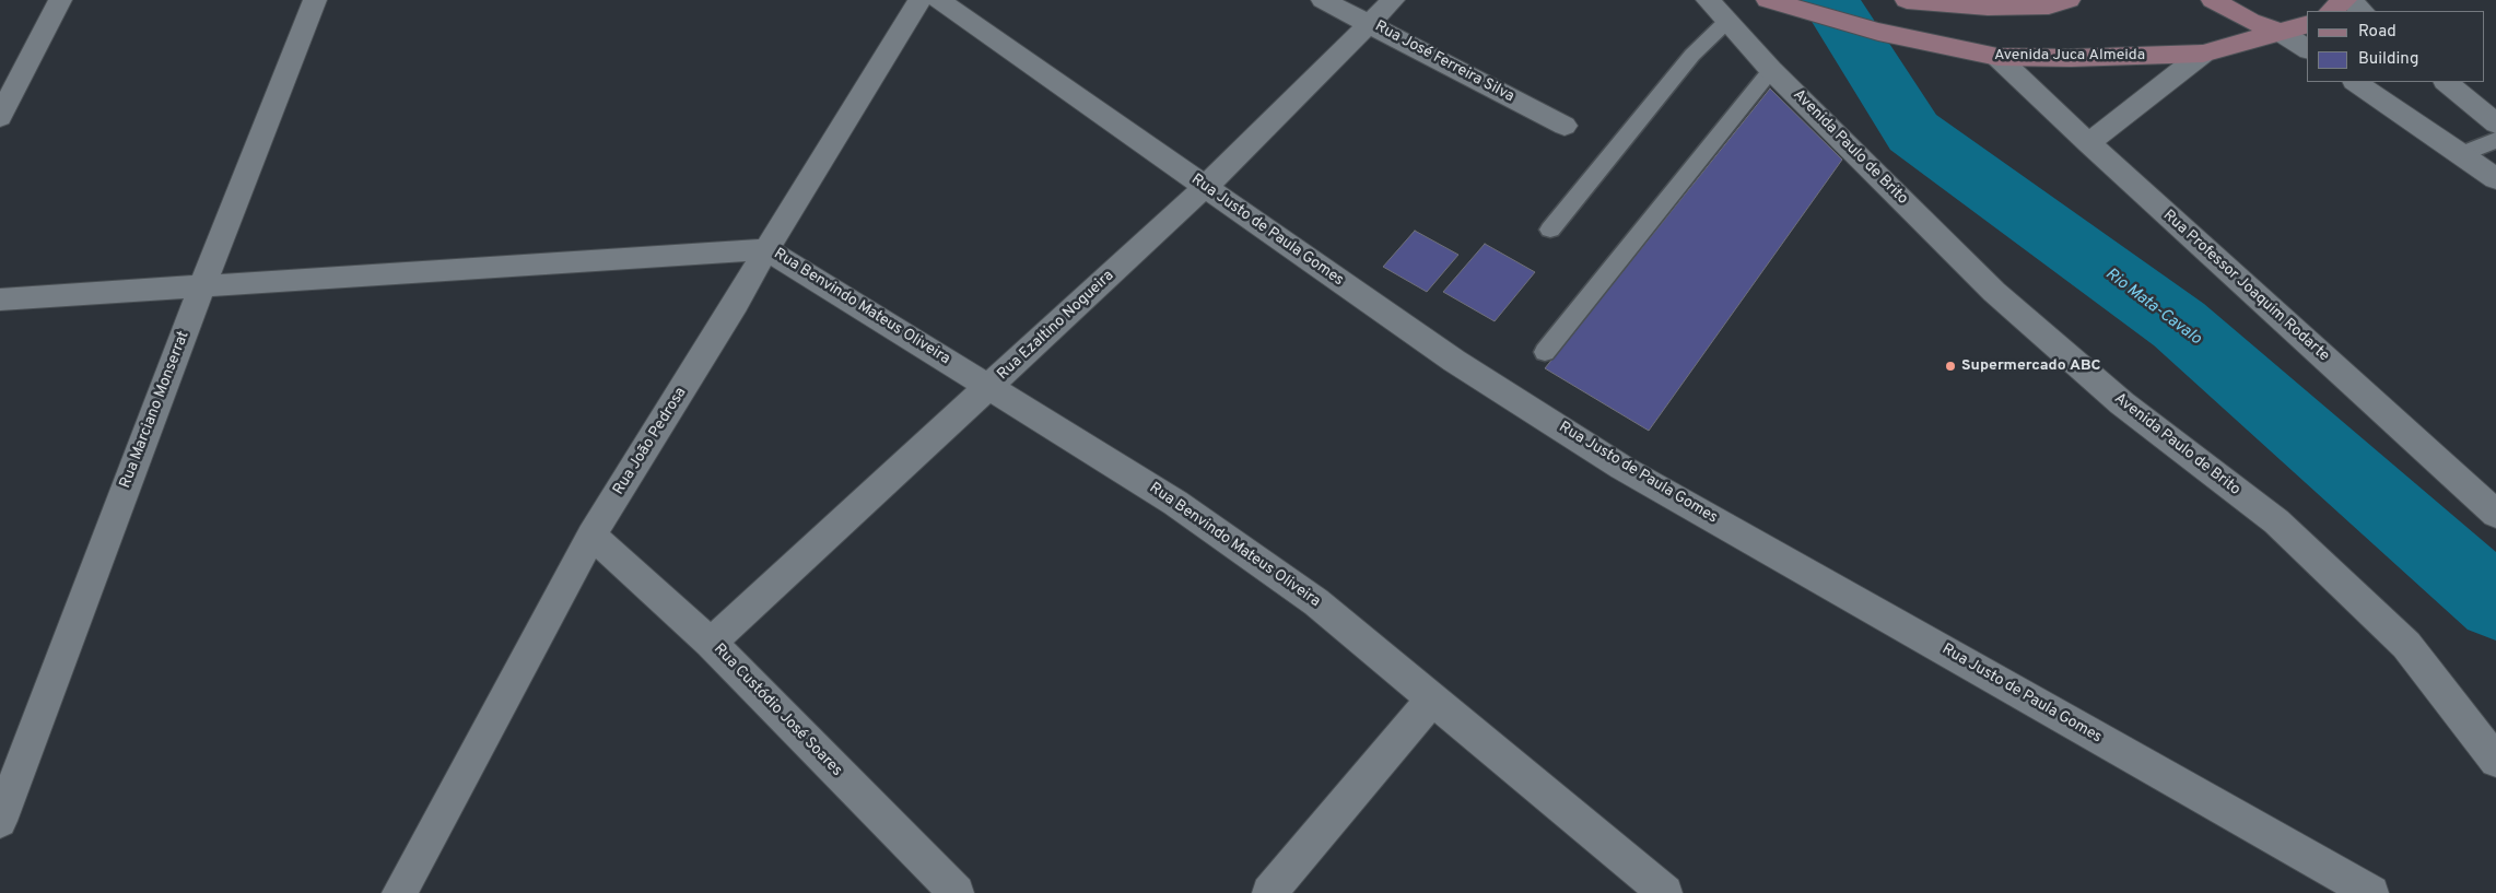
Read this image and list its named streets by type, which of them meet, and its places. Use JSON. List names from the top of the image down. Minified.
{"streets":{"street":["Avenida Juca Almeida","Rua José Ferreira Silva","Avenida Paulo de Brito","Rua Justo de Paula Gomes","Rua Professor Joaquim Rodarte","Rua Benvindo Mateus Oliveira","Rua Ezaltino Nogueira","Rua Marciano Monserrat","Rua João Pedrosa","Rua Custódio José Soares"]},"crossings":[["Avenida Juca Almeida","Rua Professor Joaquim Rodarte"],["Rua José Ferreira Silva","Rua Ezaltino Nogueira"],["Rua Justo de Paula Gomes","Rua Ezaltino Nogueira"],["Rua Benvindo Mateus Oliveira","Rua Ezaltino Nogueira"],["Rua Benvindo Mateus Oliveira","Rua João Pedrosa"],["Rua Ezaltino Nogueira","Rua Custódio José Soares"],["Rua João Pedrosa","Rua Custódio José Soares"]],"water":["Rio Mata-Cavalo"],"places":["Supermercado ABC"],"legend":["Road","Building"]}
